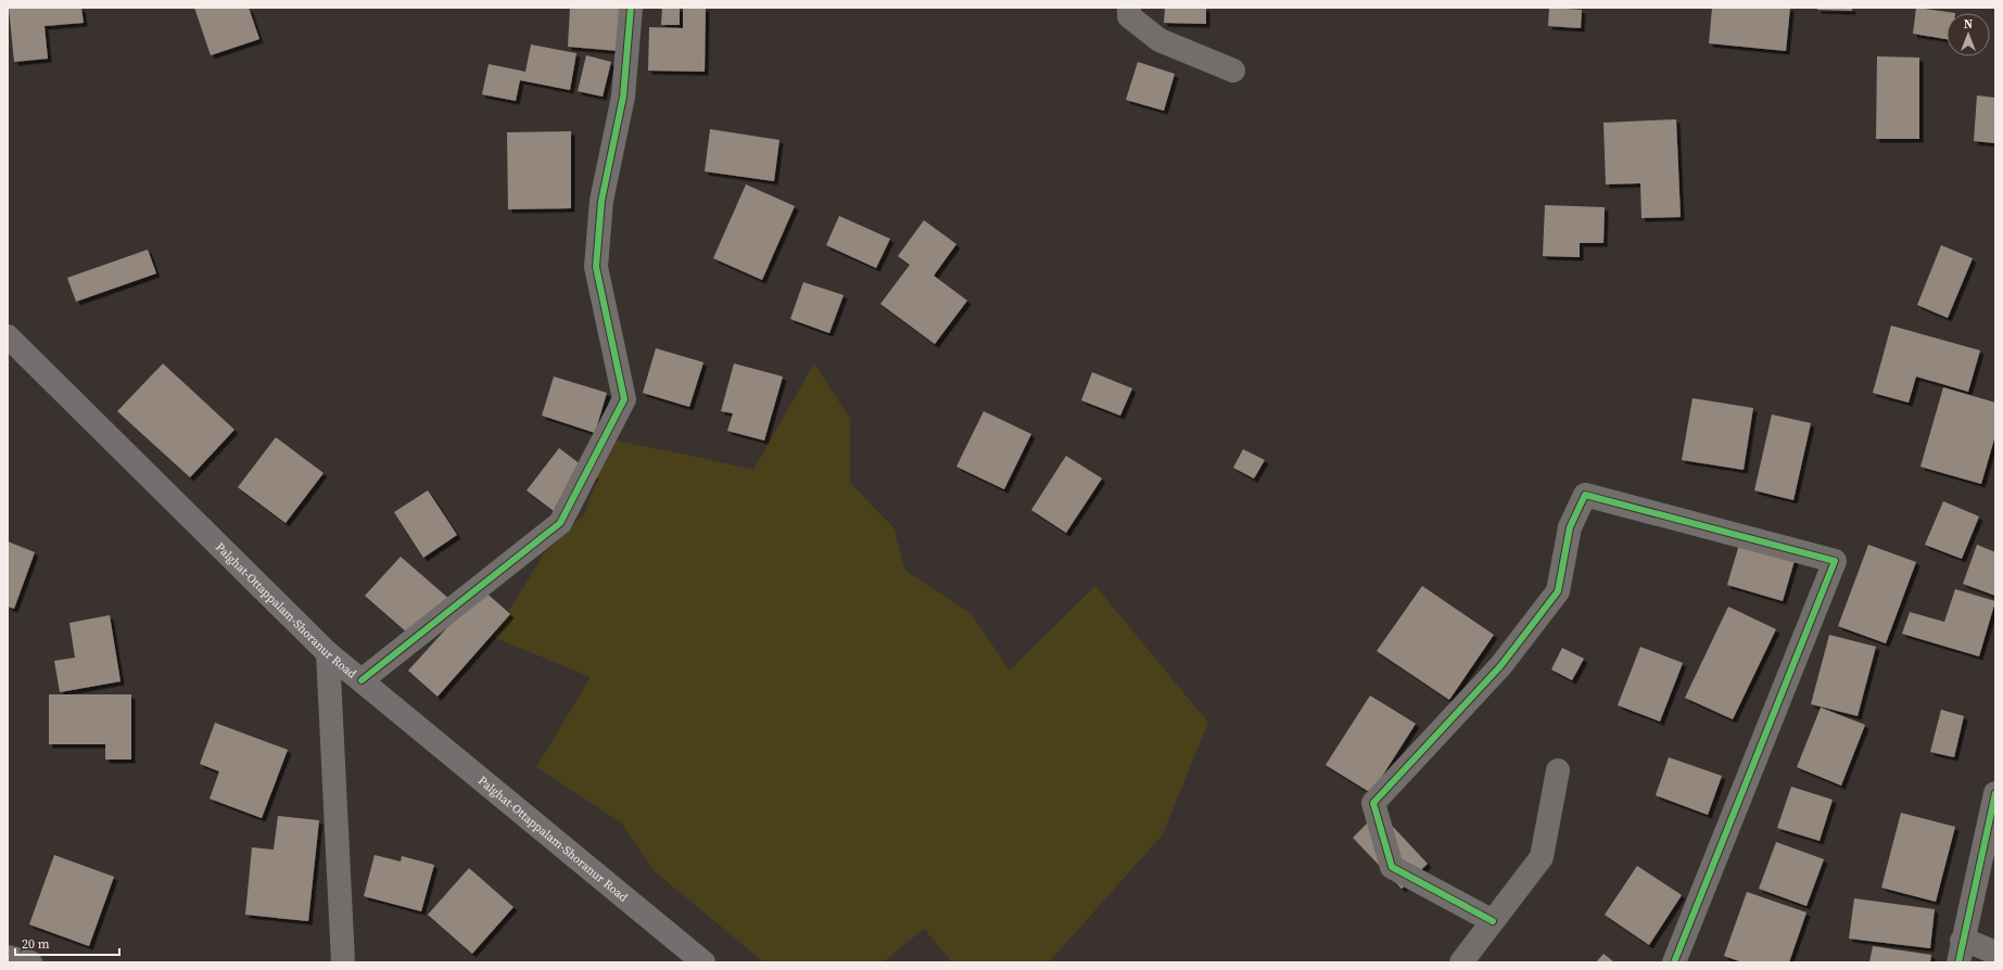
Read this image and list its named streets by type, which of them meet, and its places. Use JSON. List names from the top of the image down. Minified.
{"streets":{"main road":["Palghat-Ottappalam-Shoranur Road"]},"scale_bar":"20 m","north":"top"}
